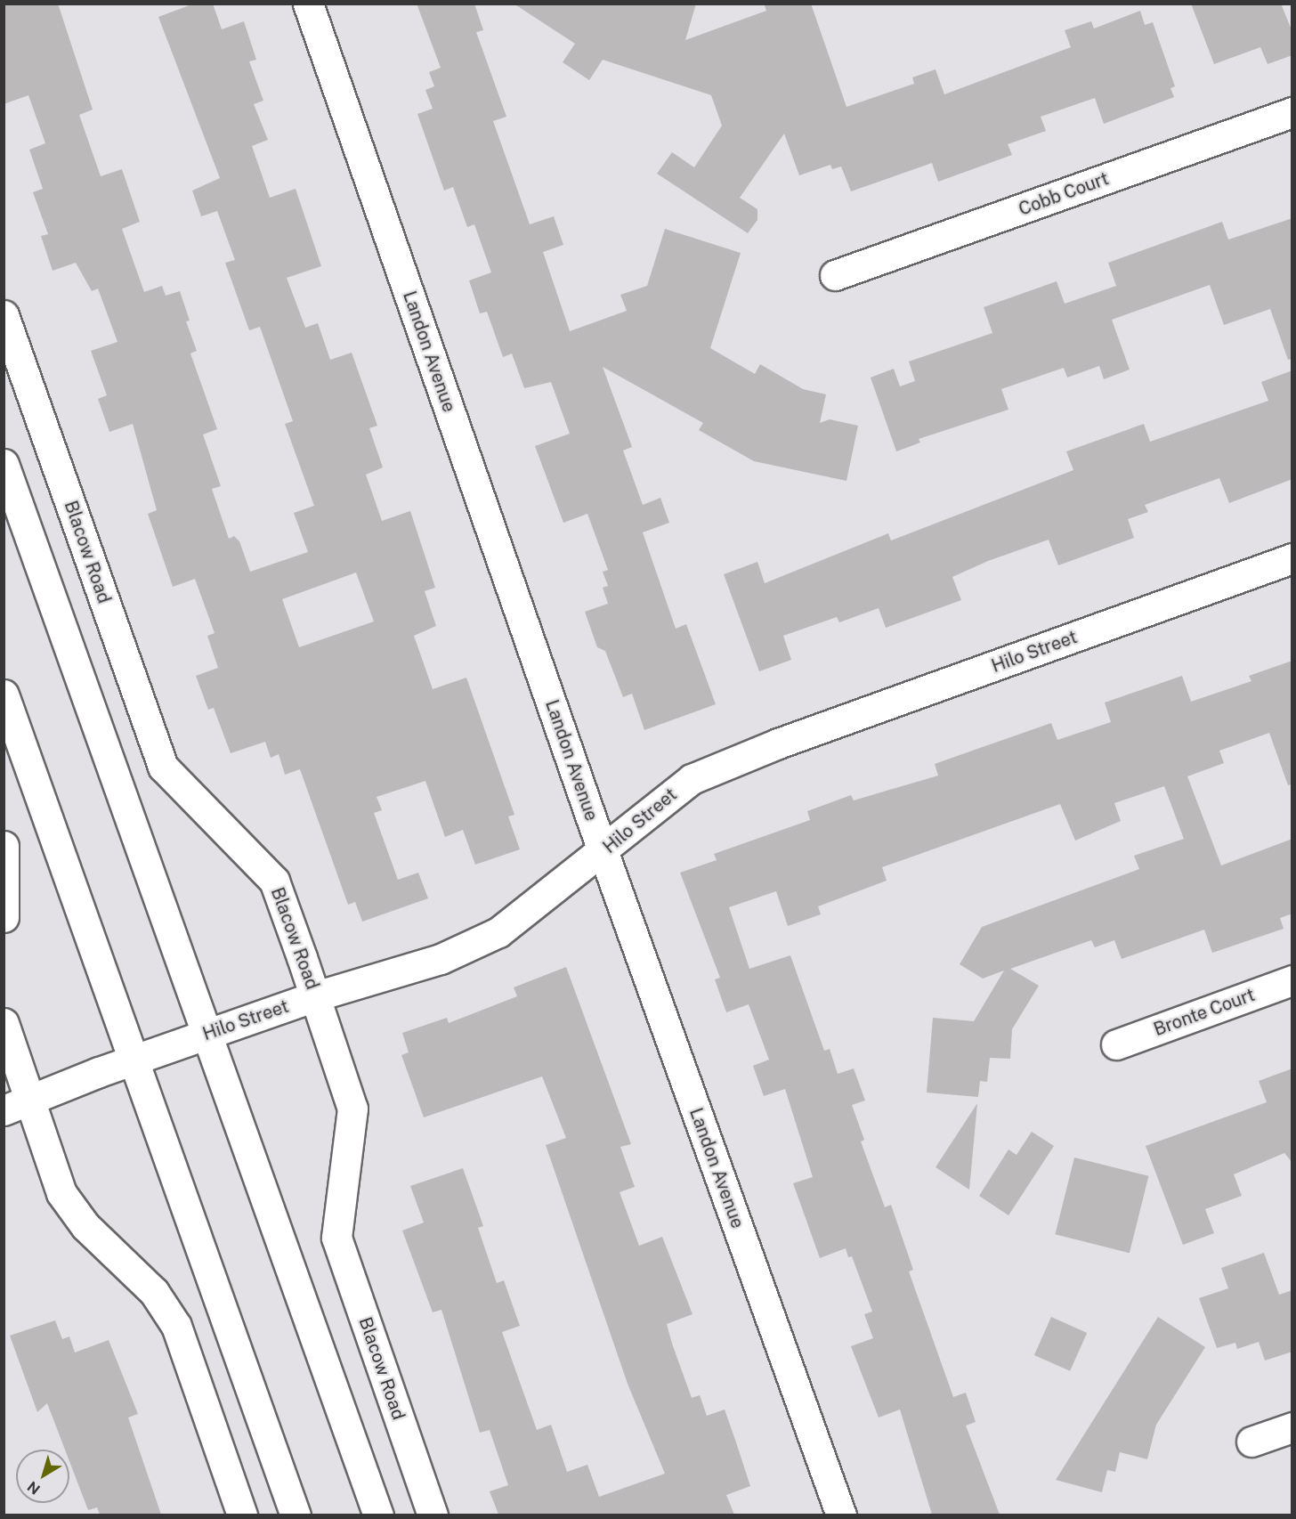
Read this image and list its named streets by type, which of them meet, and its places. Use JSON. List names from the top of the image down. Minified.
{"streets":{"street":["Cobb Court","Landon Avenue","Blacow Road","Hilo Street","Bronte Court"]},"crossings":[["Landon Avenue","Hilo Street"],["Blacow Road","Hilo Street"]],"north":"bottom left"}
